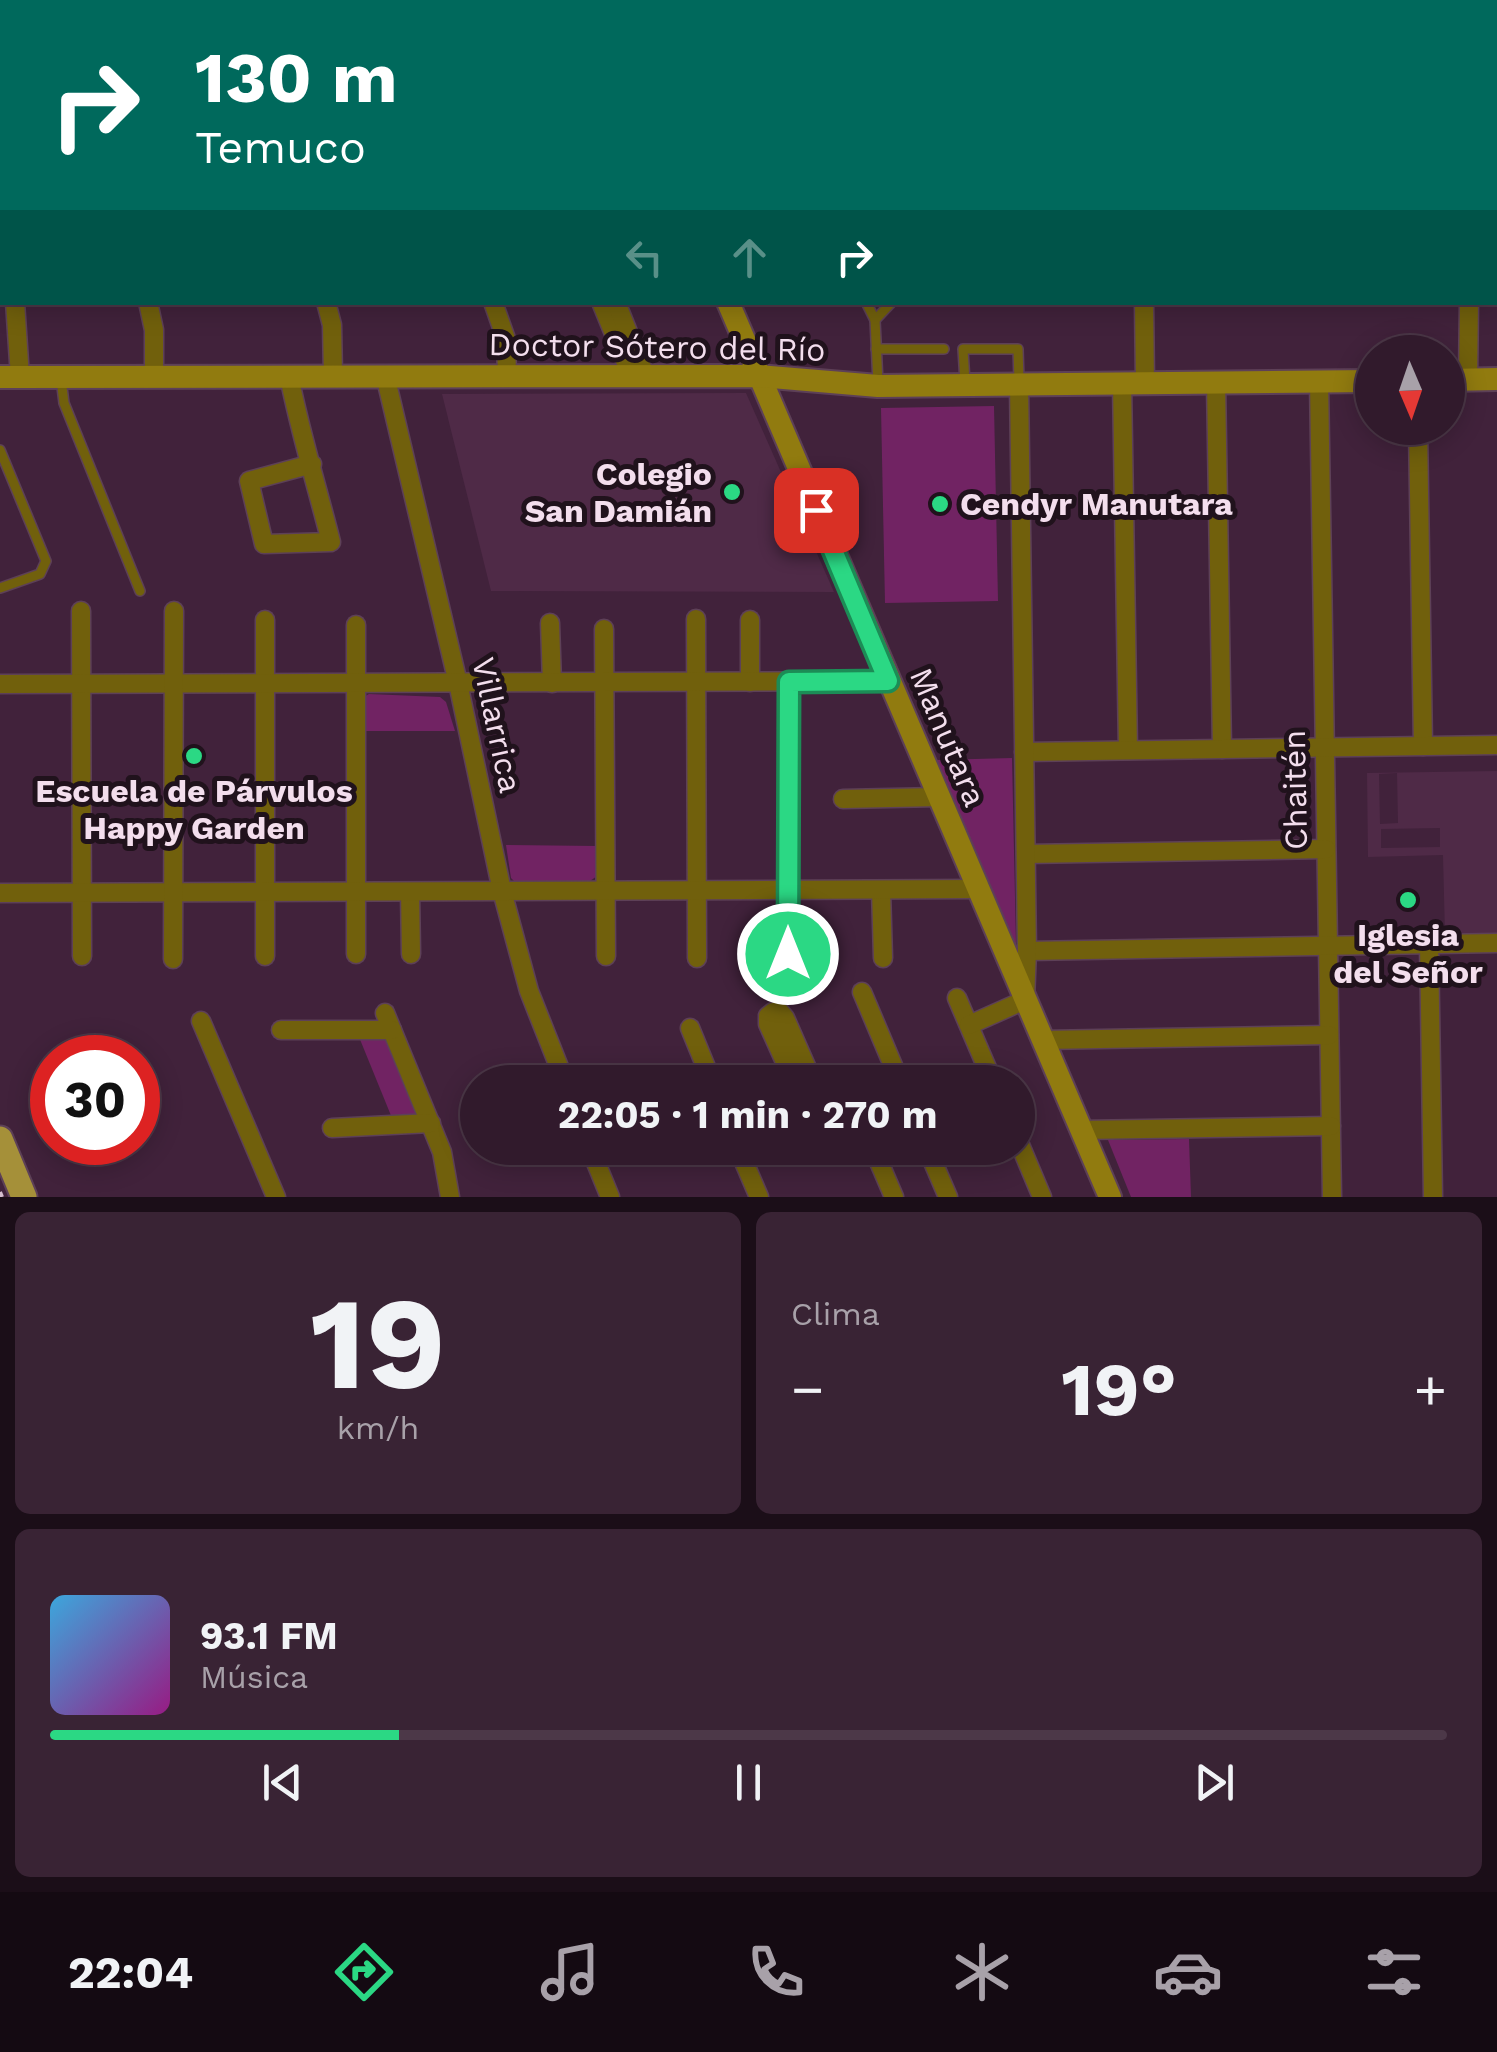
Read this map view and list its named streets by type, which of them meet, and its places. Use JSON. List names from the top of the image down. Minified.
{"streets":{"main road":["Doctor Sótero del Río","Manutara"],"street":["Villarrica","Chaitén"]},"crossings":[["Doctor Sótero del Río","Villarrica"],["Doctor Sótero del Río","Manutara"],["Doctor Sótero del Río","Chaitén"]],"places":["Colegio San Damián","Cendyr Manutara","Escuela de Párvulos Happy Garden","Iglesia del Señor"],"north":"bottom","page":{"turn":["130 m","Temuco"],"limit":"30","trip":"22:05 · 1 min · 270 m","tile":[["19","km/h"],"Clima"],"heat":["−","19°","+"],"song":["93.1 FM","Música"],"tabs":"22:04"}}
